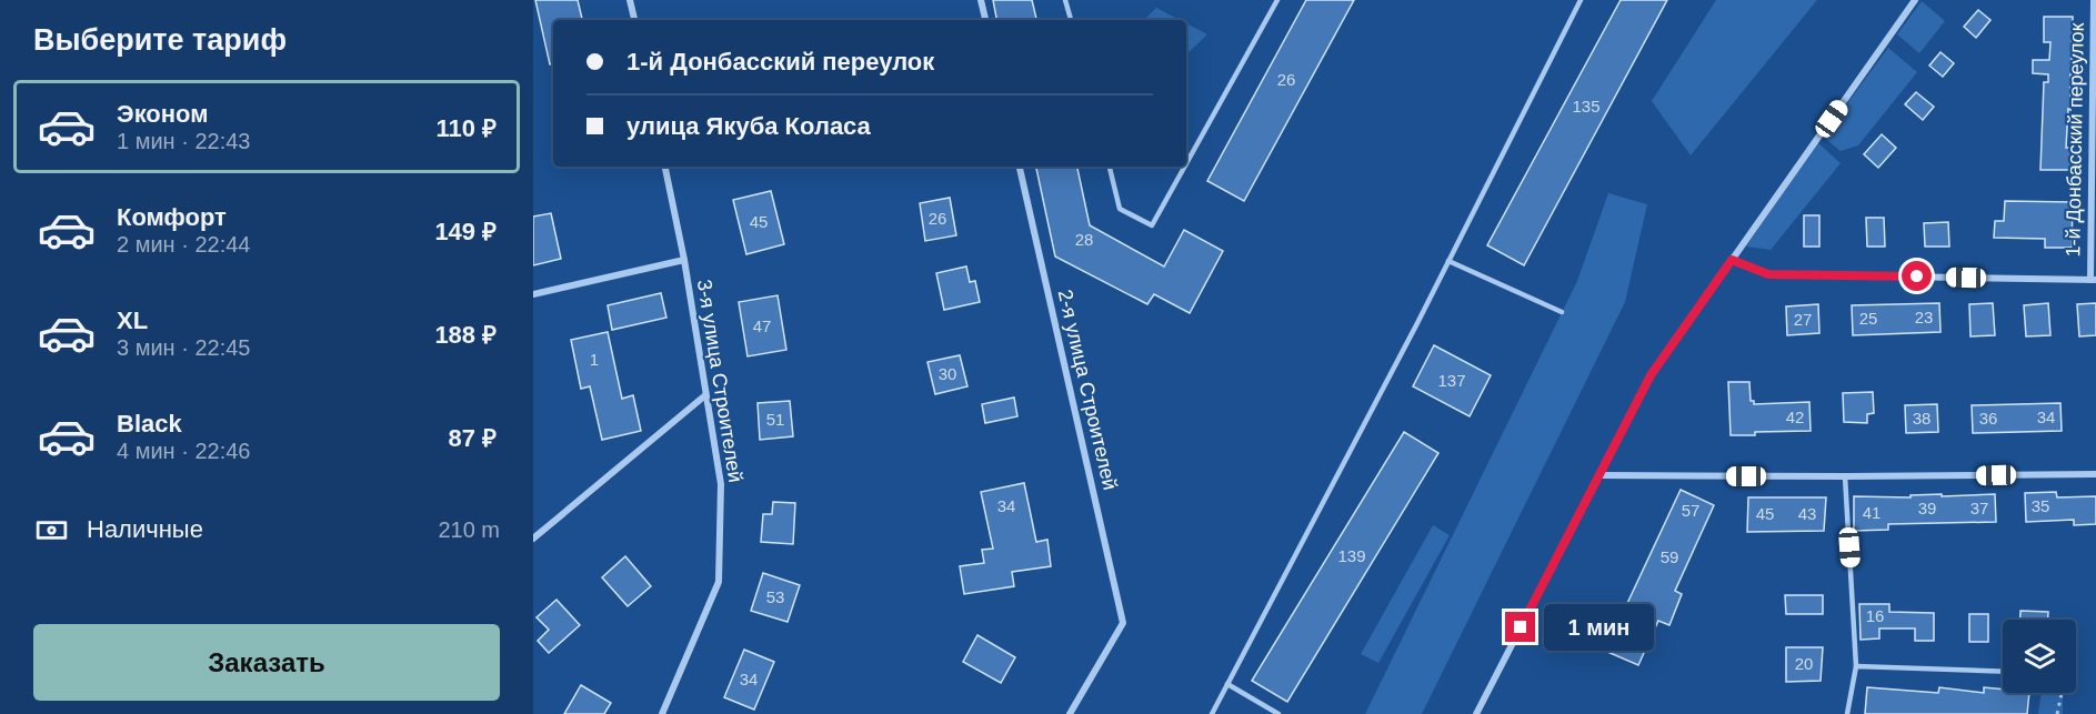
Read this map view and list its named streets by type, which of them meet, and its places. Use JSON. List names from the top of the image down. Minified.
{"streets":{"street":["1-й Донбасский переулок","3-я улица Строителей","2-я улица Строителей"]},"house_numbers":["26","135","26","45","28","23","25","27","47","1","30","137","42","34","38","36","51","34","35","39","37","57","41","45","43","139","59","53","16","20","34"],"page":{"heading":"Выберите тариф","banner":["1-й Донбасский переулок","улица Якуба Коласа"],"list":[{"name":"Эконом","note":"1 мин · 22:43","value":"110 ₽"},{"name":"Комфорт","note":"2 мин · 22:44","value":"149 ₽"},{"name":"XL","note":"3 мин · 22:45","value":"188 ₽"},{"name":"Black","note":"4 мин · 22:46","value":"87 ₽"}],"pay":["Наличные","210 m"],"bubble":"1 мин","buttons":"Заказать"}}
